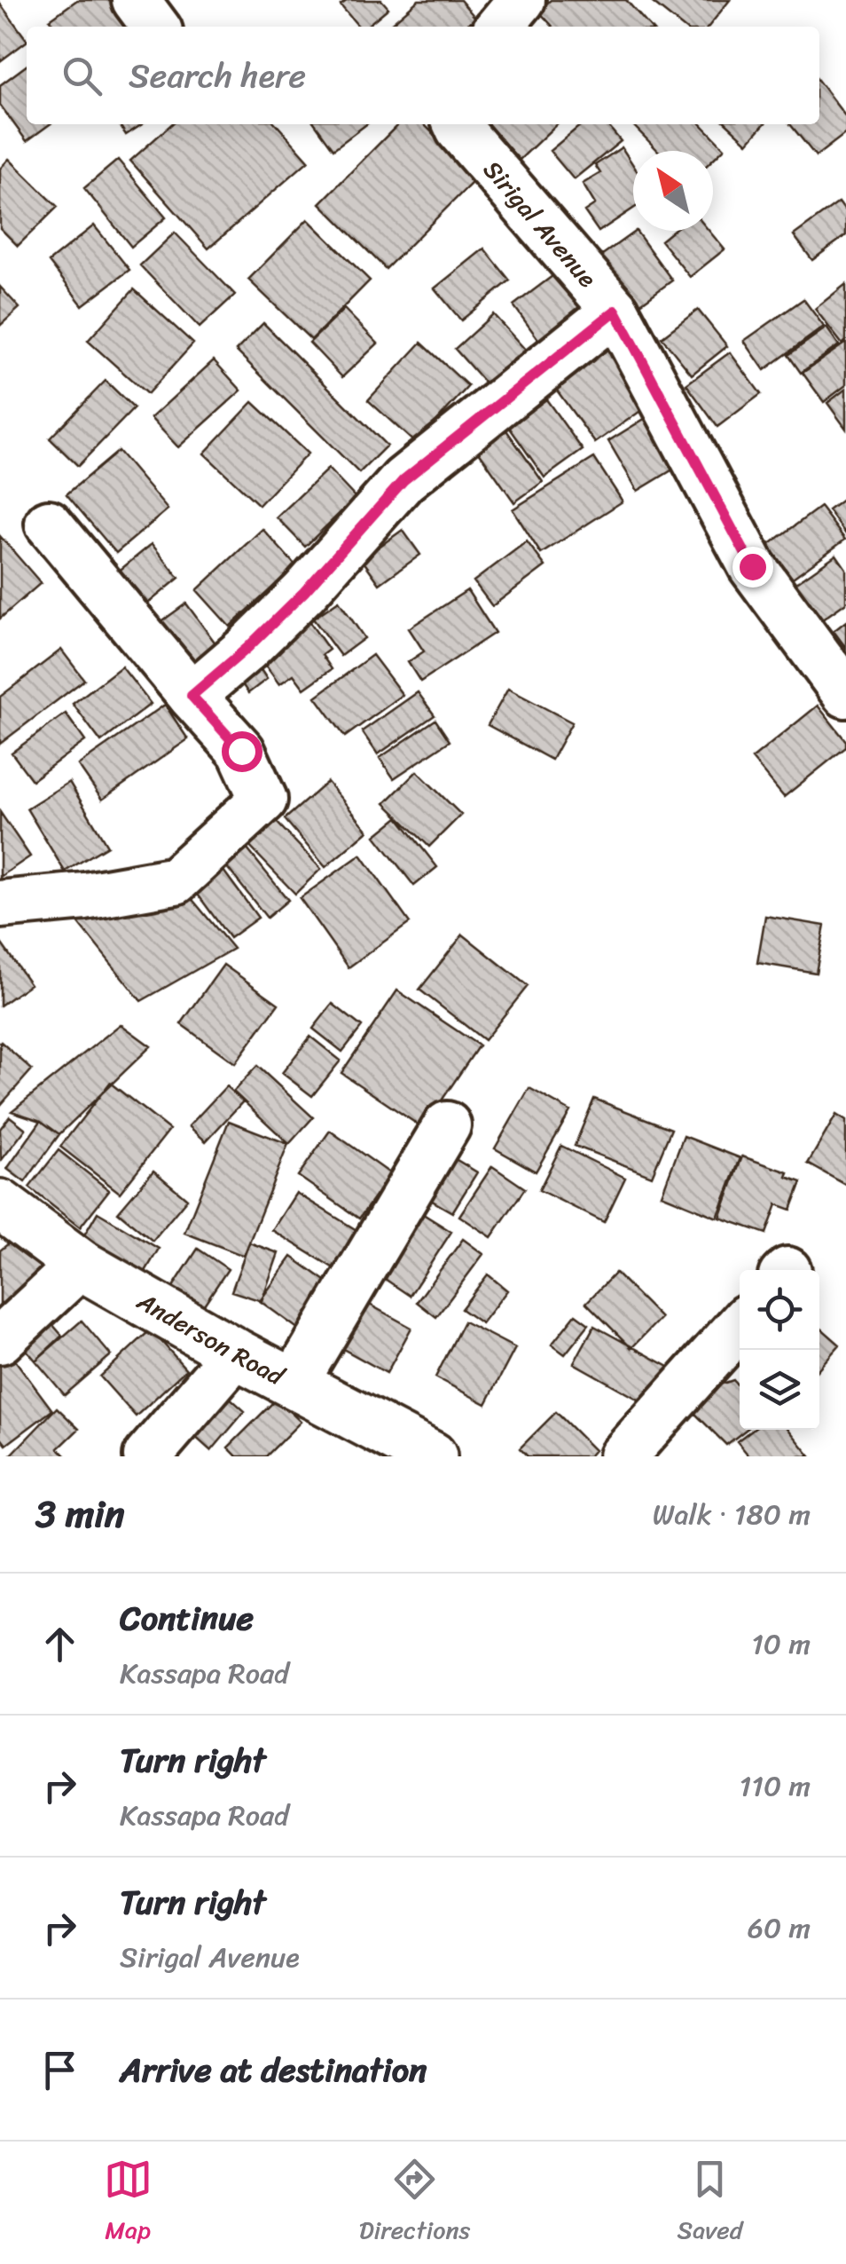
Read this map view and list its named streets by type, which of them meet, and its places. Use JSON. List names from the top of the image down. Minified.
{"streets":{"main road":["Anderson Road"],"street":["Sirigal Avenue"]},"north":"top left","page":{"search":"Search here","heading":["3 min","Walk · 180 m"],"list":[["Continue","Kassapa Road","10 m"],["Turn right","Kassapa Road","110 m"],["Turn right","Sirigal Avenue","60 m"],"Arrive at destination"],"nav":["Map","Directions","Saved"]}}
